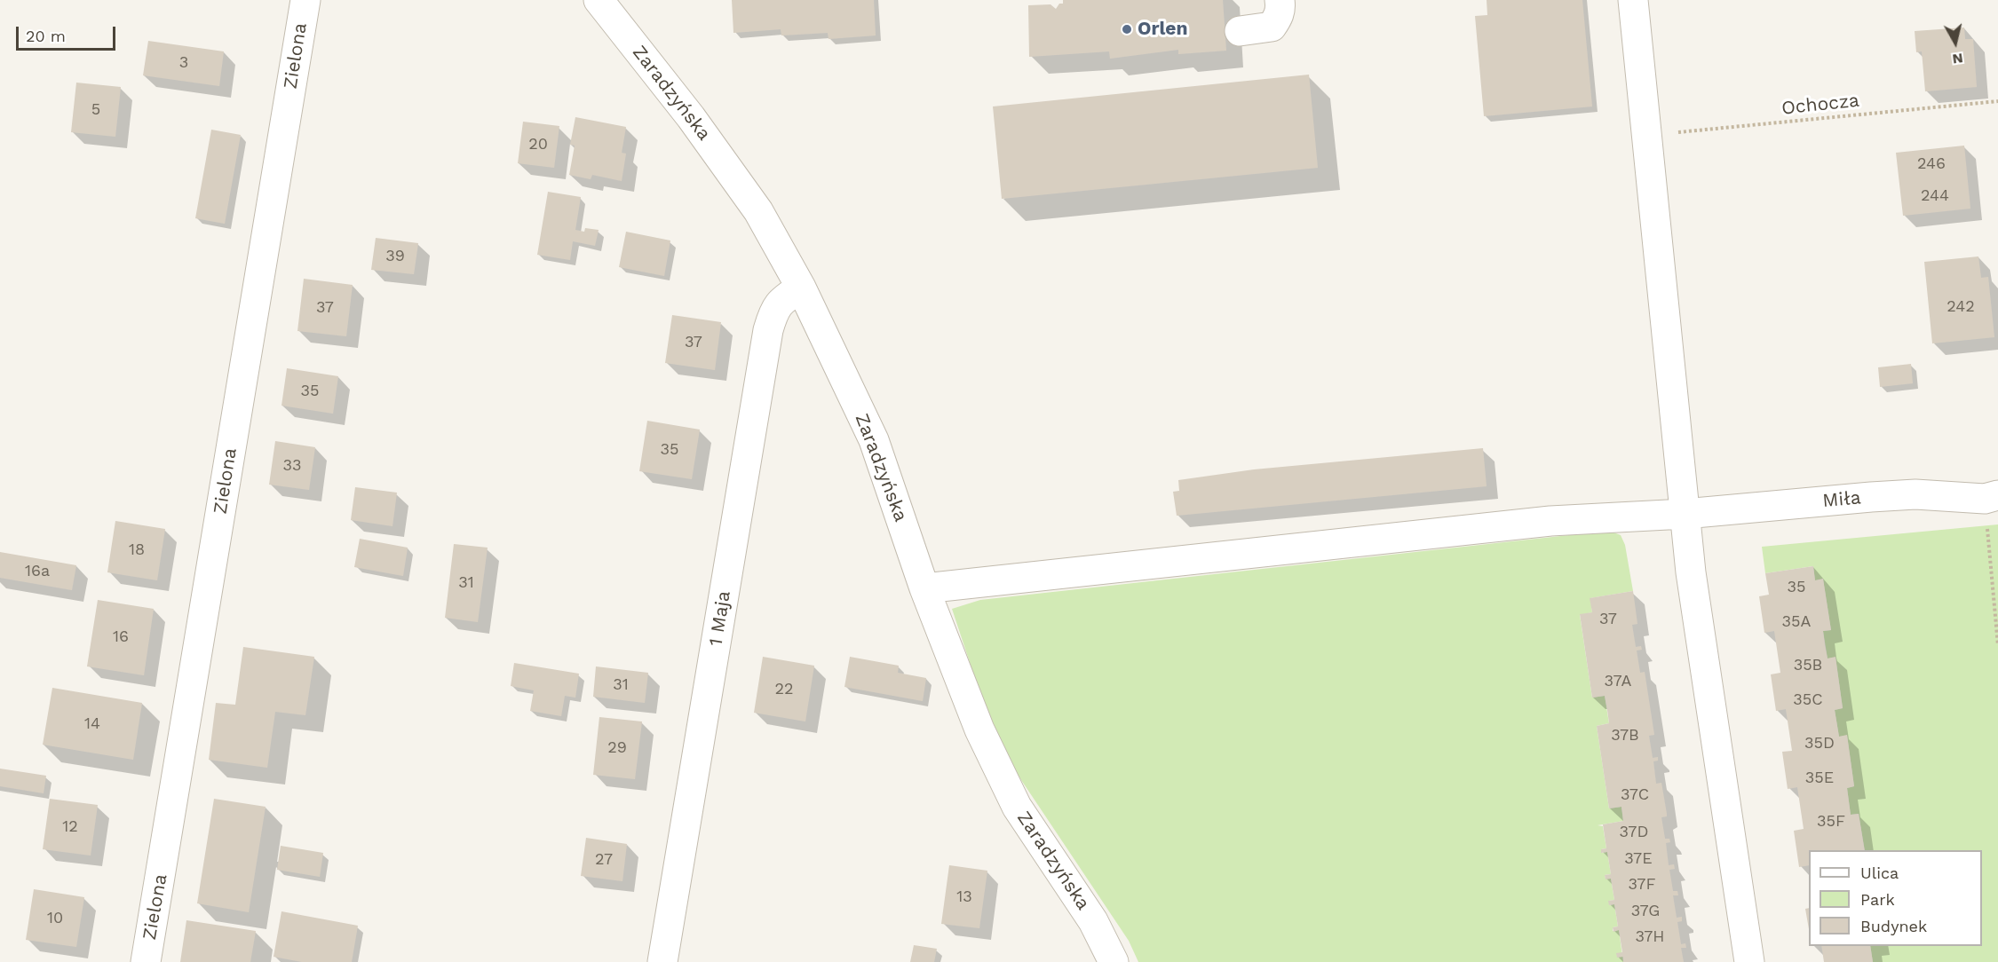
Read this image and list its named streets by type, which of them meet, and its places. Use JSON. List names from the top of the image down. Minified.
{"streets":{"street":["Zielona","Zaradzyńska","Miła","1 Maja"],"path":["Ochocza"]},"crossings":[["Zaradzyńska","Miła"],["Zaradzyńska","1 Maja"]],"places":["Orlen"],"house_numbers":["3","5","20","246","244","39","242","37","37","35","35","33","18","16a","31","35","37","35A","16","35B","37A","31","22","35C","14","37B","35D","29","35E","37C","35F","12","37D","37E","27","37F","13","37G","10","37H"],"legend":["Ulica","Park","Budynek"],"scale_bar":"20 m","north":"bottom"}
